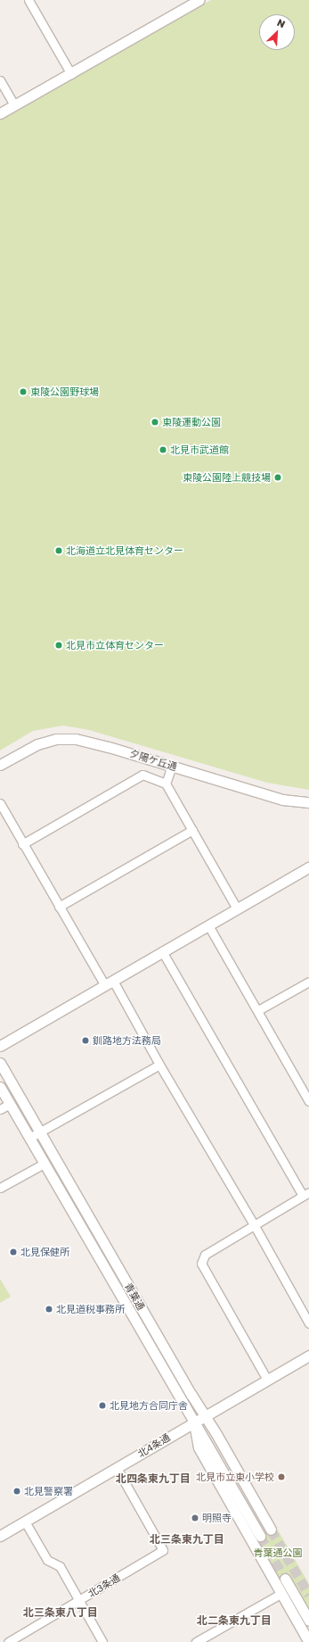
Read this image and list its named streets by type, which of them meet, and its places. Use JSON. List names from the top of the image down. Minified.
{"streets":{"street":["夕陽ケ丘通","青葉通","北4条通","北3条通"]},"crossings":[["青葉通","北4条通"],["北4条通","北3条通"]],"districts":["北四条東九丁目","北三条東九丁目","北三条東八丁目","北二条東九丁目"],"parks":["青葉通公園"],"places":["東陵公園野球場","東陵運動公園","北見市武道館","東陵公園陸上競技場","北海道立北見体育センター","北見市立体育センター","釧路地方法務局","北見保健所","北見道税事務所","北見地方合同庁舎","北見市立東小学校","北見警察署","明照寺"],"north":"top right"}
